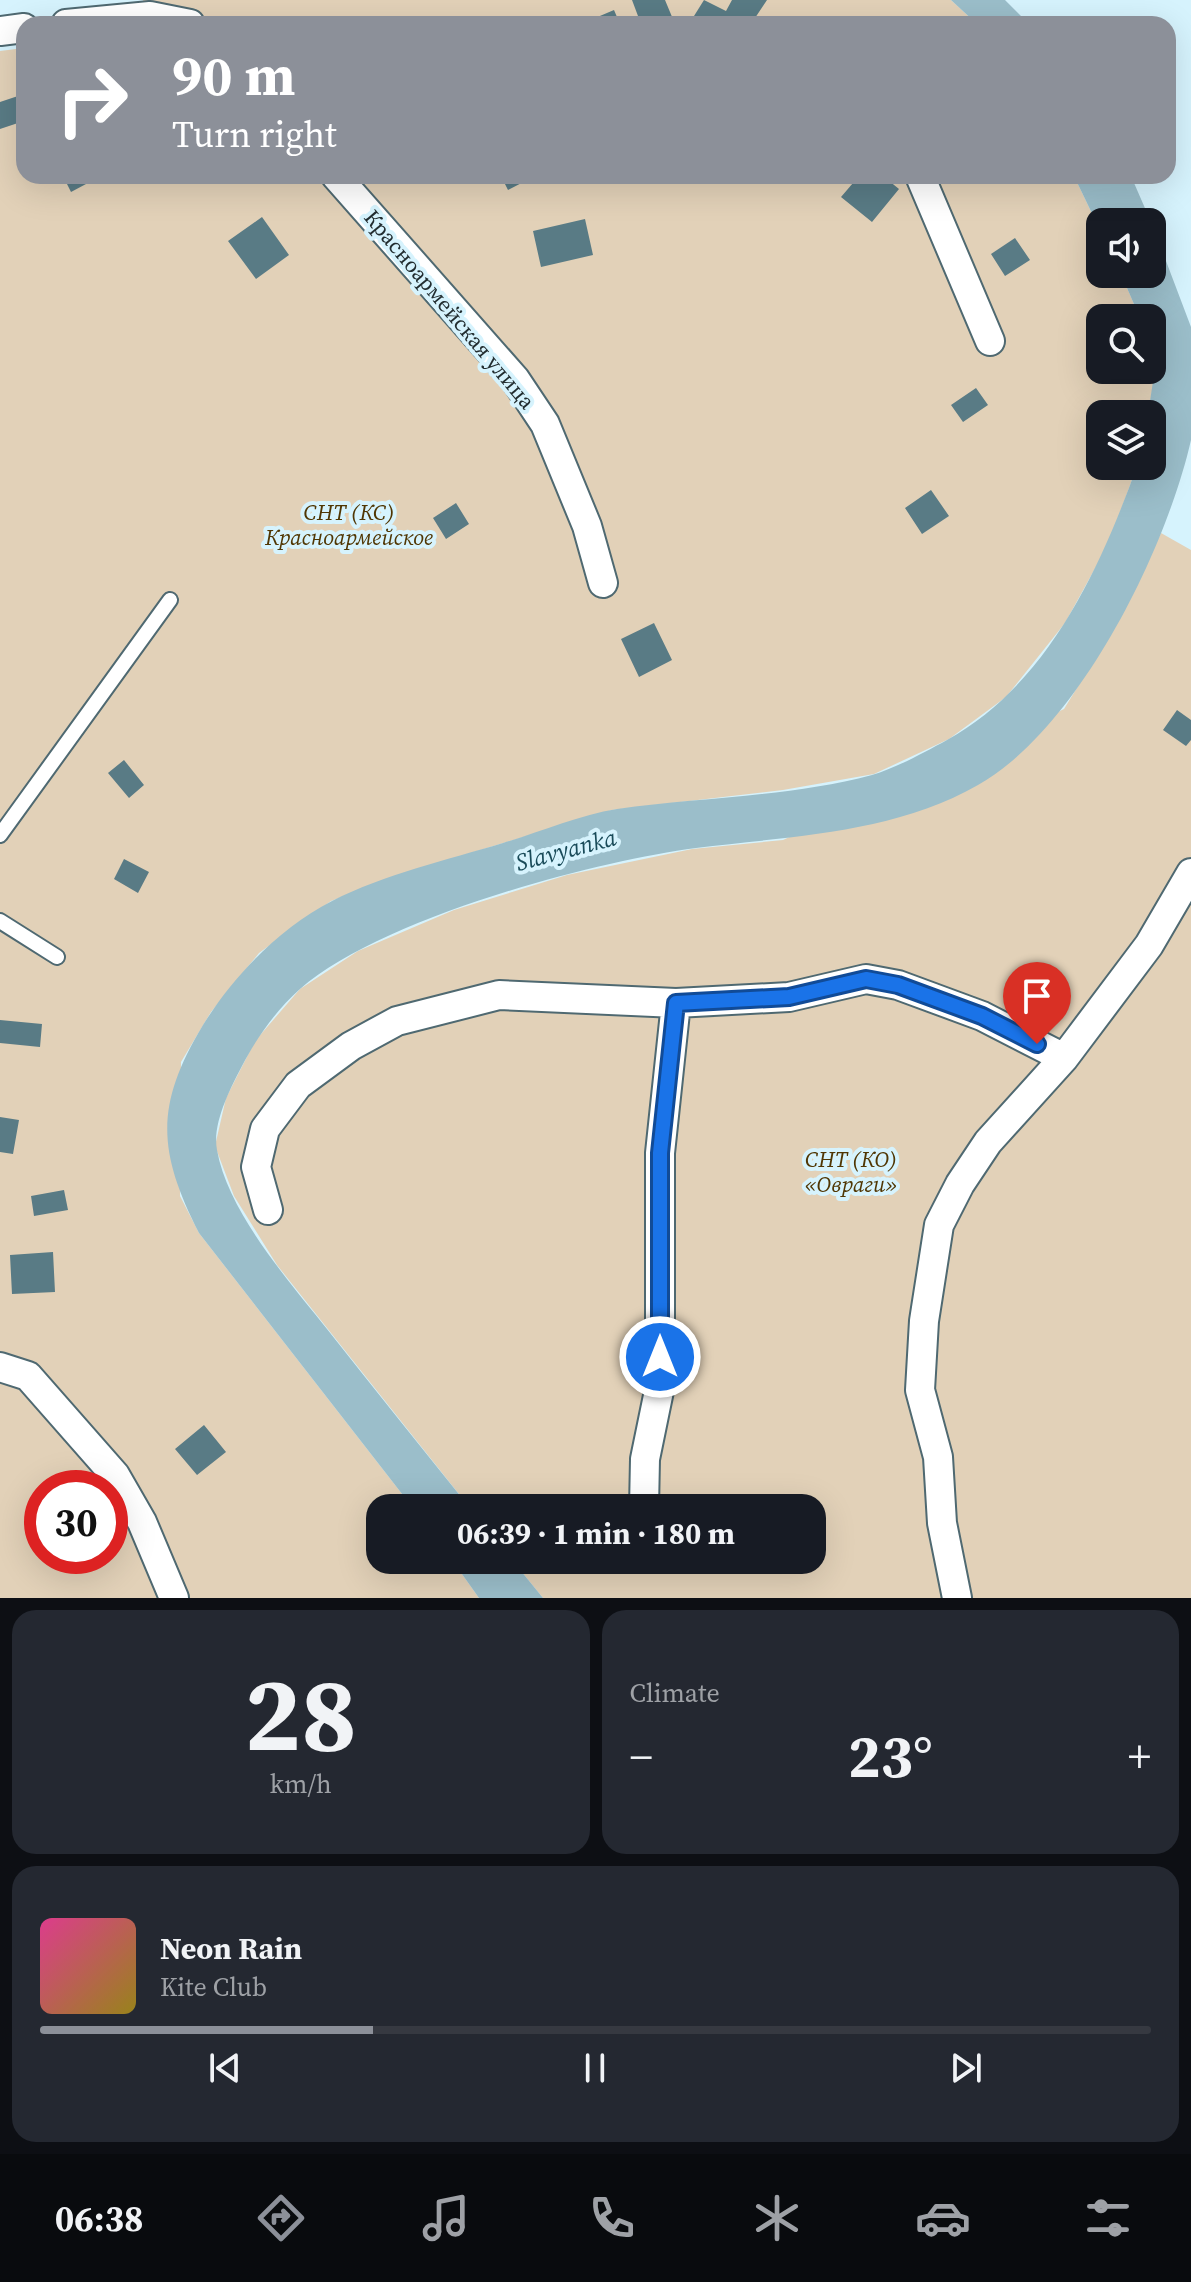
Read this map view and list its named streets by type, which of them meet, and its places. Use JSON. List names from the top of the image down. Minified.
{"streets":{"street":["Красноармейская улица"]},"water":["Slavyanka"],"parks":["СНТ (КС) Красноармейское","СНТ (КО) «Овраги»"],"page":{"turn":["90 m","Turn right"],"limit":"30","trip":"06:39 · 1 min · 180 m","tile":[["28","km/h"],"Climate"],"heat":["−","23°","+"],"song":["Neon Rain","Kite Club"],"tabs":"06:38"}}
